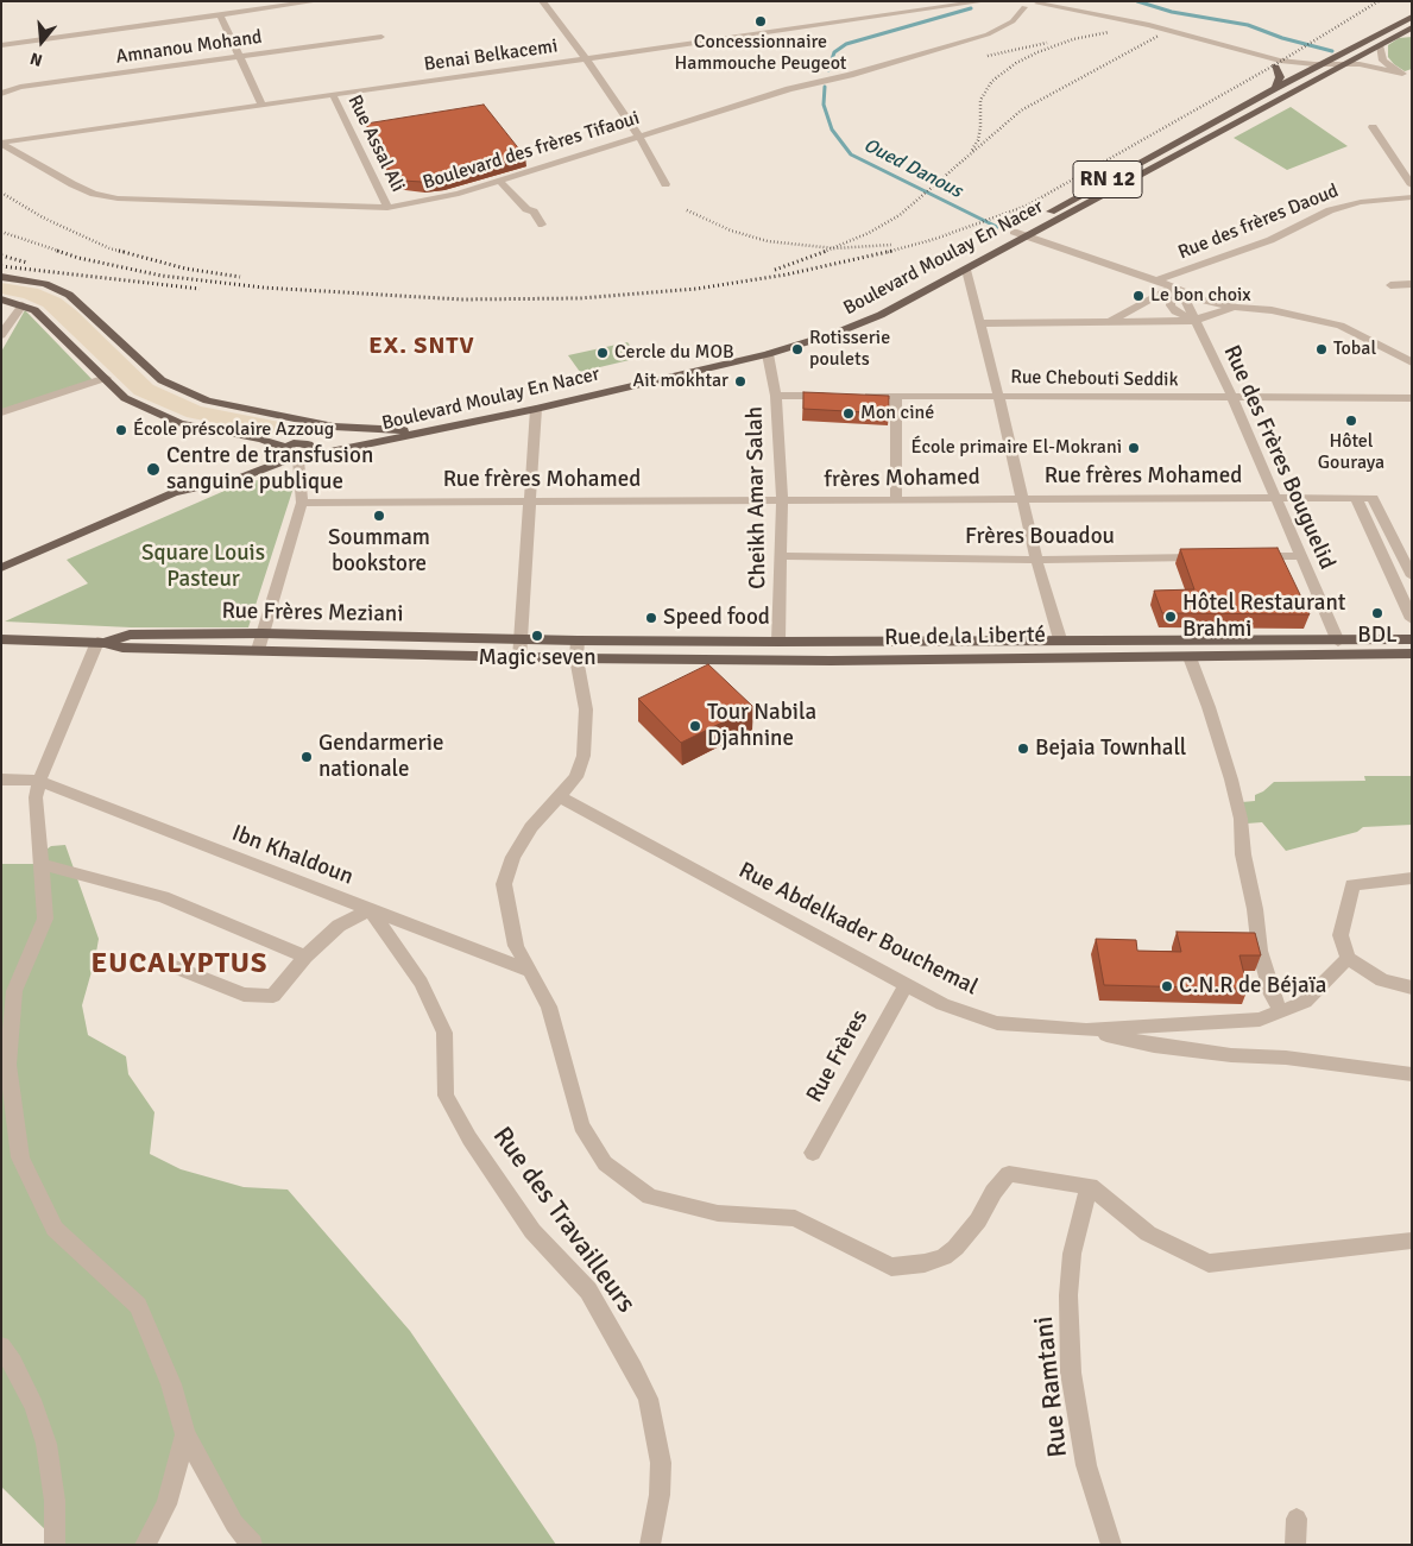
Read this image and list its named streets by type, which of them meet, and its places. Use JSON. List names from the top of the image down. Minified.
{"streets":{"main road":["RN 12","Boulevard Moulay En Nacer","Rue Frères Meziani","Rue de la Liberté"],"street":["Amnanou Mohand","Benai Belkacemi","Rue Assal Ali","Boulevard des frères Tifaoui","Rue des frères Daoud","Rue Chebouti Seddik","Rue des Frères Bouguelid","Rue frères Mohamed","frères Mohamed","Cheikh Amar Salah","Frères Bouadou","Ibn Khaldoun","Rue Abdelkader Bouchemal","Rue Frères","Rue des Travailleurs","Rue Ramtani"]},"crossings":[["Benai Belkacemi","Rue Assal Ali"],["Benai Belkacemi","Boulevard des frères Tifaoui"],["Rue Assal Ali","Boulevard des frères Tifaoui"],["RN 12","Boulevard Moulay En Nacer"],["Boulevard Moulay En Nacer","Cheikh Amar Salah"],["Rue Chebouti Seddik","Rue des Frères Bouguelid"],["Rue Chebouti Seddik","Cheikh Amar Salah"],["Rue des Frères Bouguelid","Rue frères Mohamed"],["Rue des Frères Bouguelid","Rue de la Liberté"],["Rue frères Mohamed","frères Mohamed"],["Rue frères Mohamed","Cheikh Amar Salah"],["frères Mohamed","Cheikh Amar Salah"],["Cheikh Amar Salah","Frères Bouadou"],["Cheikh Amar Salah","Rue de la Liberté"],["Rue Frères Meziani","Rue de la Liberté"],["Ibn Khaldoun","Rue des Travailleurs"],["Rue Abdelkader Bouchemal","Rue Frères"]],"districts":["EX. SNTV","EUCALYPTUS"],"water":["Oued Danous"],"parks":["Square Louis Pasteur"],"places":["Concessionnaire Hammouche Peugeot","Le bon choix","Rotisserie poulets","Tobal","Cercle du MOB","Ait mokhtar","Mon ciné","Hôtel Gouraya","École préscolaire Azzoug","École primaire El-Mokrani","Centre de transfusion sanguine publique","Soummam bookstore","BDL","Hôtel Restaurant Brahmi","Speed food","Magic seven","Tour Nabila Djahnine","Bejaia Townhall","Gendarmerie nationale","C.N.R de Béjaïa"],"north":"bottom"}
